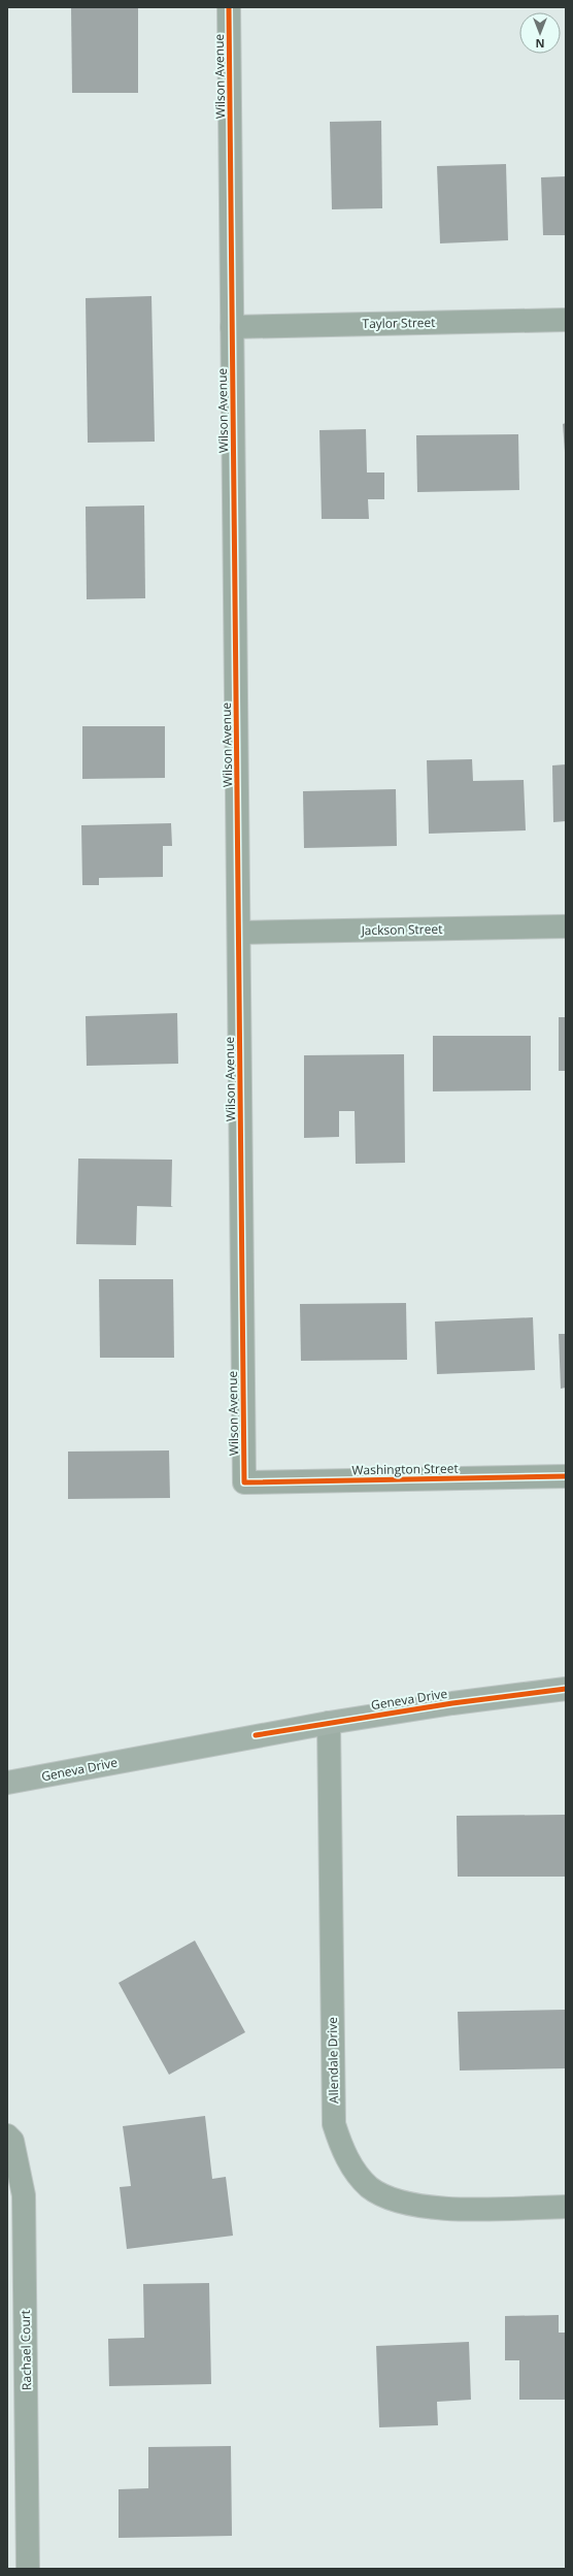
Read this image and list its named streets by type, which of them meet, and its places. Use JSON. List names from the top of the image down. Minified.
{"streets":{"main road":["Geneva Drive"],"street":["Wilson Avenue","Taylor Street","Jackson Street","Washington Street","Allendale Drive","Rachael Court"]},"crossings":[["Wilson Avenue","Taylor Street"],["Wilson Avenue","Jackson Street"],["Wilson Avenue","Washington Street"],["Geneva Drive","Allendale Drive"]],"north":"bottom"}
